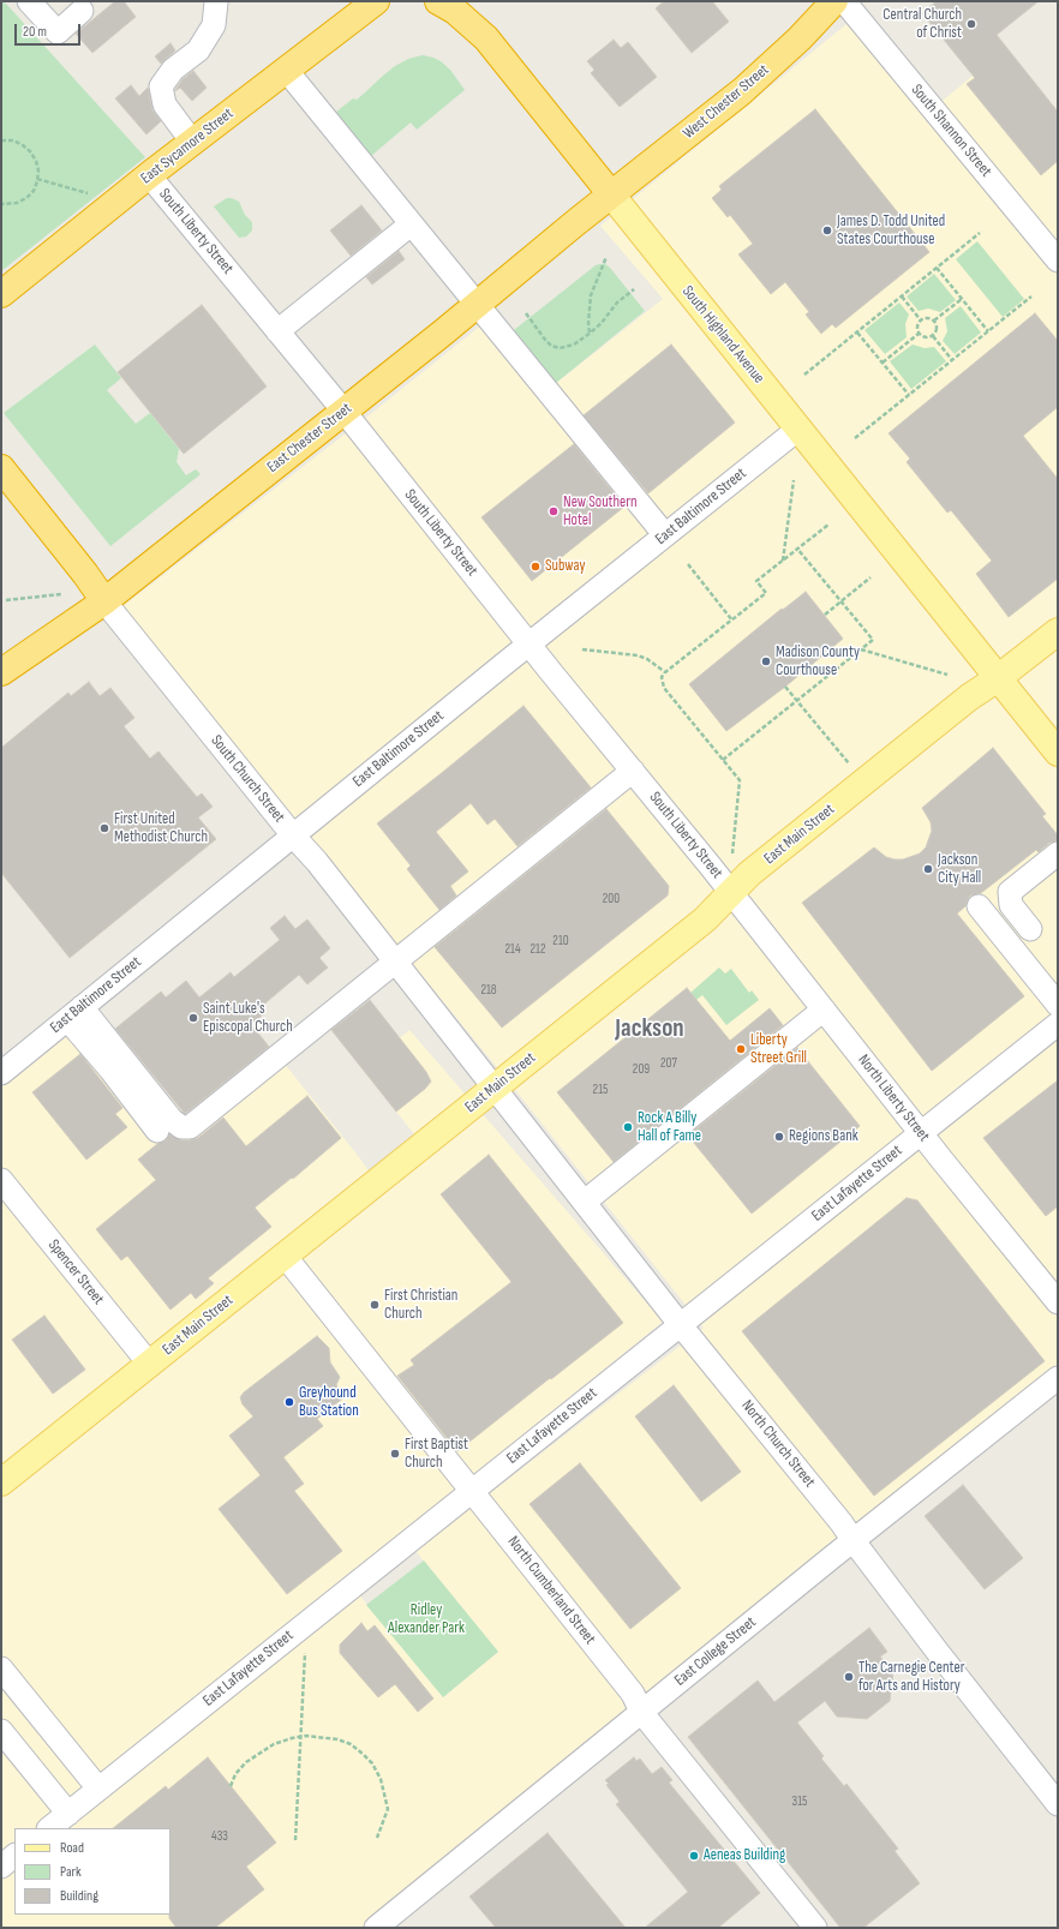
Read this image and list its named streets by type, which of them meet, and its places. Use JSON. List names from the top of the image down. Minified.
{"streets":{"highway":["West Chester Street","East Sycamore Street","South Highland Avenue","East Chester Street","South Church Street"],"main road":["East Main Street"],"street":["South Shannon Street","South Liberty Street","East Baltimore Street","North Liberty Street","East Lafayette Street","Spencer Street","North Church Street","North Cumberland Street","East College Street"]},"crossings":[["West Chester Street","South Highland Avenue"],["West Chester Street","East Chester Street"],["East Sycamore Street","South Liberty Street"],["South Liberty Street","East Chester Street"],["South Liberty Street","East Baltimore Street"],["South Liberty Street","East Main Street"],["South Liberty Street","North Liberty Street"],["South Highland Avenue","East Chester Street"],["South Highland Avenue","East Baltimore Street"],["South Highland Avenue","East Main Street"],["East Chester Street","South Church Street"],["East Baltimore Street","South Church Street"],["South Church Street","East Main Street"],["South Church Street","North Church Street"],["East Main Street","North Liberty Street"],["East Main Street","Spencer Street"],["East Main Street","North Church Street"],["East Main Street","North Cumberland Street"],["North Liberty Street","East Lafayette Street"],["East Lafayette Street","North Church Street"],["East Lafayette Street","North Cumberland Street"],["North Church Street","East College Street"],["North Cumberland Street","East College Street"]],"districts":["Jackson"],"parks":["Ridley Alexander Park"],"places":["Central Church of Christ","James D. Todd United States Courthouse","New Southern Hotel","Subway","Madison County Courthouse","First United Methodist Church","Jackson City Hall","Saint Luke's Episcopal Church","Liberty Street Grill","Rock A Billy Hall of Fame","Regions Bank","First Christian Church","Greyhound Bus Station","First Baptist Church","The Carnegie Center for Arts and History","Aeneas Building"],"house_numbers":["200","210","214","212","218","207","209","215","315","433"],"legend":["Road","Park","Building"],"scale_bar":"20 m"}
